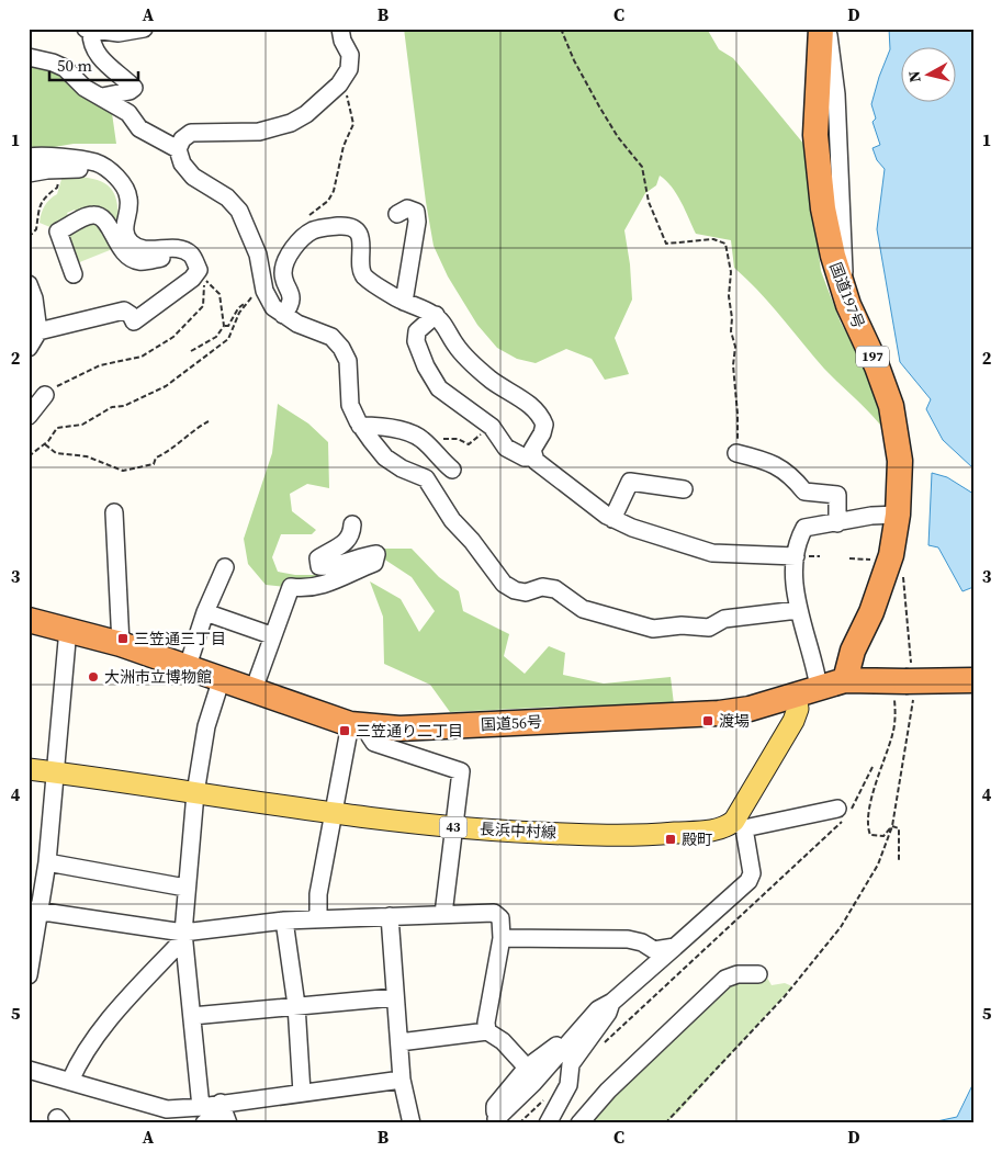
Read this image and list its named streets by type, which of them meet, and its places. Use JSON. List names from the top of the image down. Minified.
{"streets":{"highway":["国道197号","197","国道56号"],"main road":["43","長浜中村線"]},"crossings":[["国道197号","国道56号"]],"places":{"transit":["三笠通三丁目","渡場","三笠通り二丁目","殿町"],"other":["大洲市立博物館"]},"scale_bar":"50 m","north":"left","grid":{"columns":["A","B","C","D"],"rows":["1","2","3","4","5"]}}
